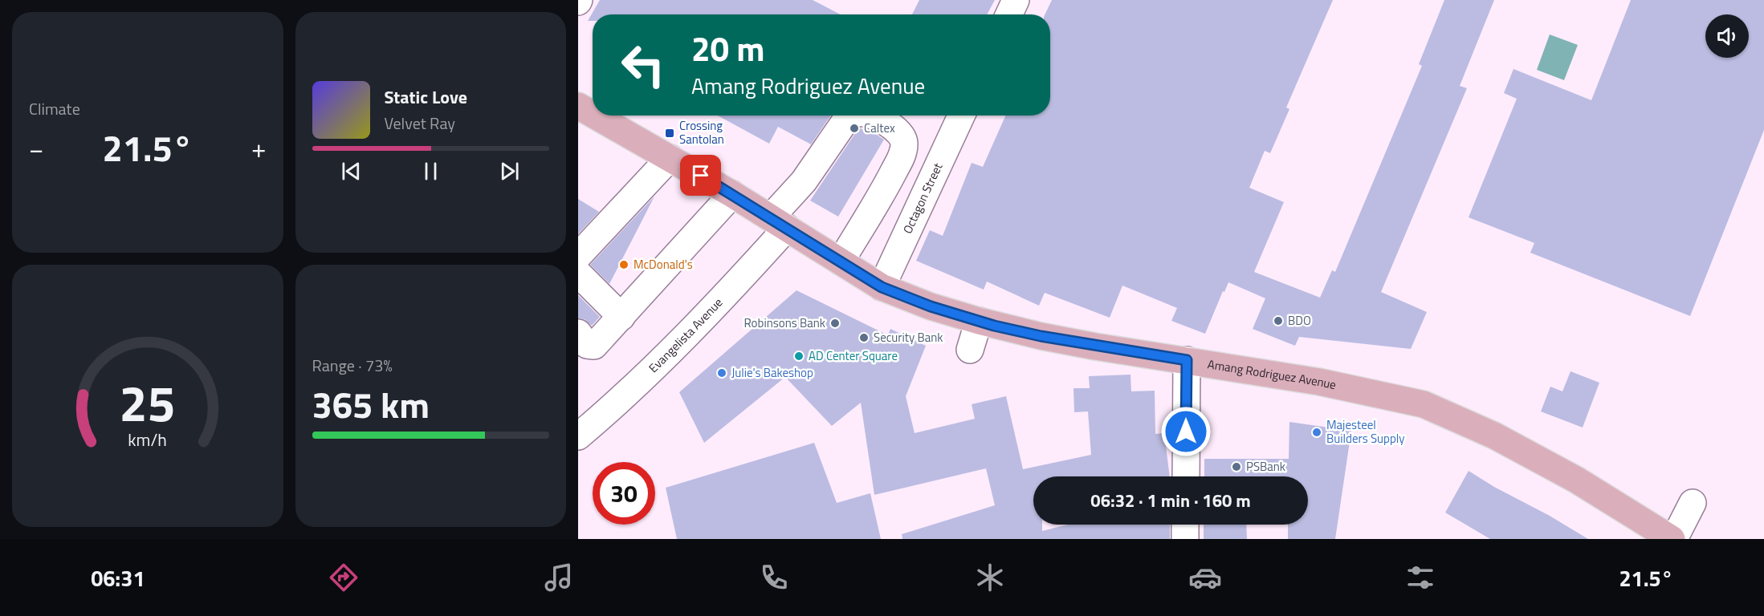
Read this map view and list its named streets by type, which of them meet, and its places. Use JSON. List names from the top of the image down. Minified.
{"streets":{"main road":["Amang Rodriguez Avenue"],"street":["Octagon Street","Evangelista Avenue"]},"crossings":[["Octagon Street","Amang Rodriguez Avenue"],["Evangelista Avenue","Amang Rodriguez Avenue"]],"places":{"other":["Caltex","McDonald's","BDO","Robinsons Bank","Security Bank","AD Center Square","Julie's Bakeshop","Majesteel Builders Supply","PSBank"],"transit":["Crossing Santolan"]},"page":{"tile":["Climate",["Range · 73%","365 km"]],"turn":["20 m","Amang Rodriguez Avenue"],"song":["Static Love","Velvet Ray"],"heat":["−","21.5°","+"],"limit":"30","trip":"06:32 · 1 min · 160 m","tabs":["06:31","21.5°"],"gauge":["25","km/h"]}}
